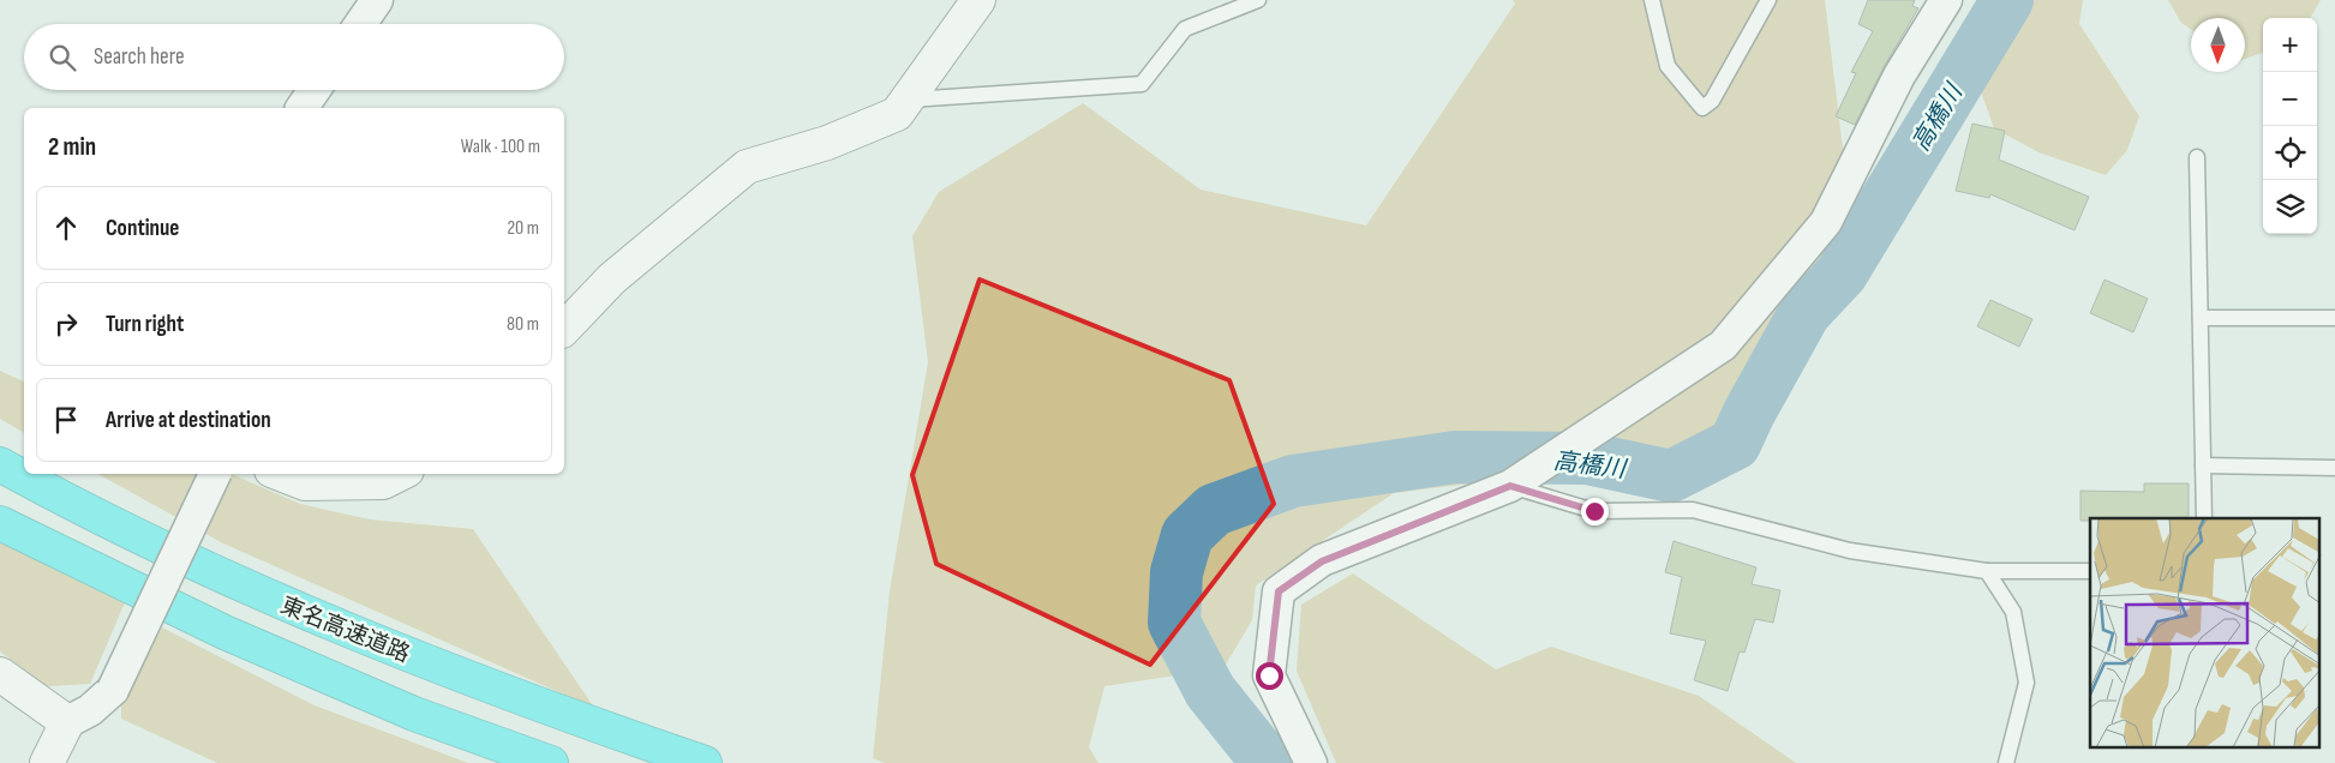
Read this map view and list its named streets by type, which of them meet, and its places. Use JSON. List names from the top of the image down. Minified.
{"streets":{"highway":["東名高速道路"]},"water":["高橋川"],"north":"bottom","page":{"map_buttons":["+","−"],"search":"Search here","heading":["2 min","Walk · 100 m"],"list":[["Continue","20 m"],["Turn right","80 m"],"Arrive at destination"]}}
